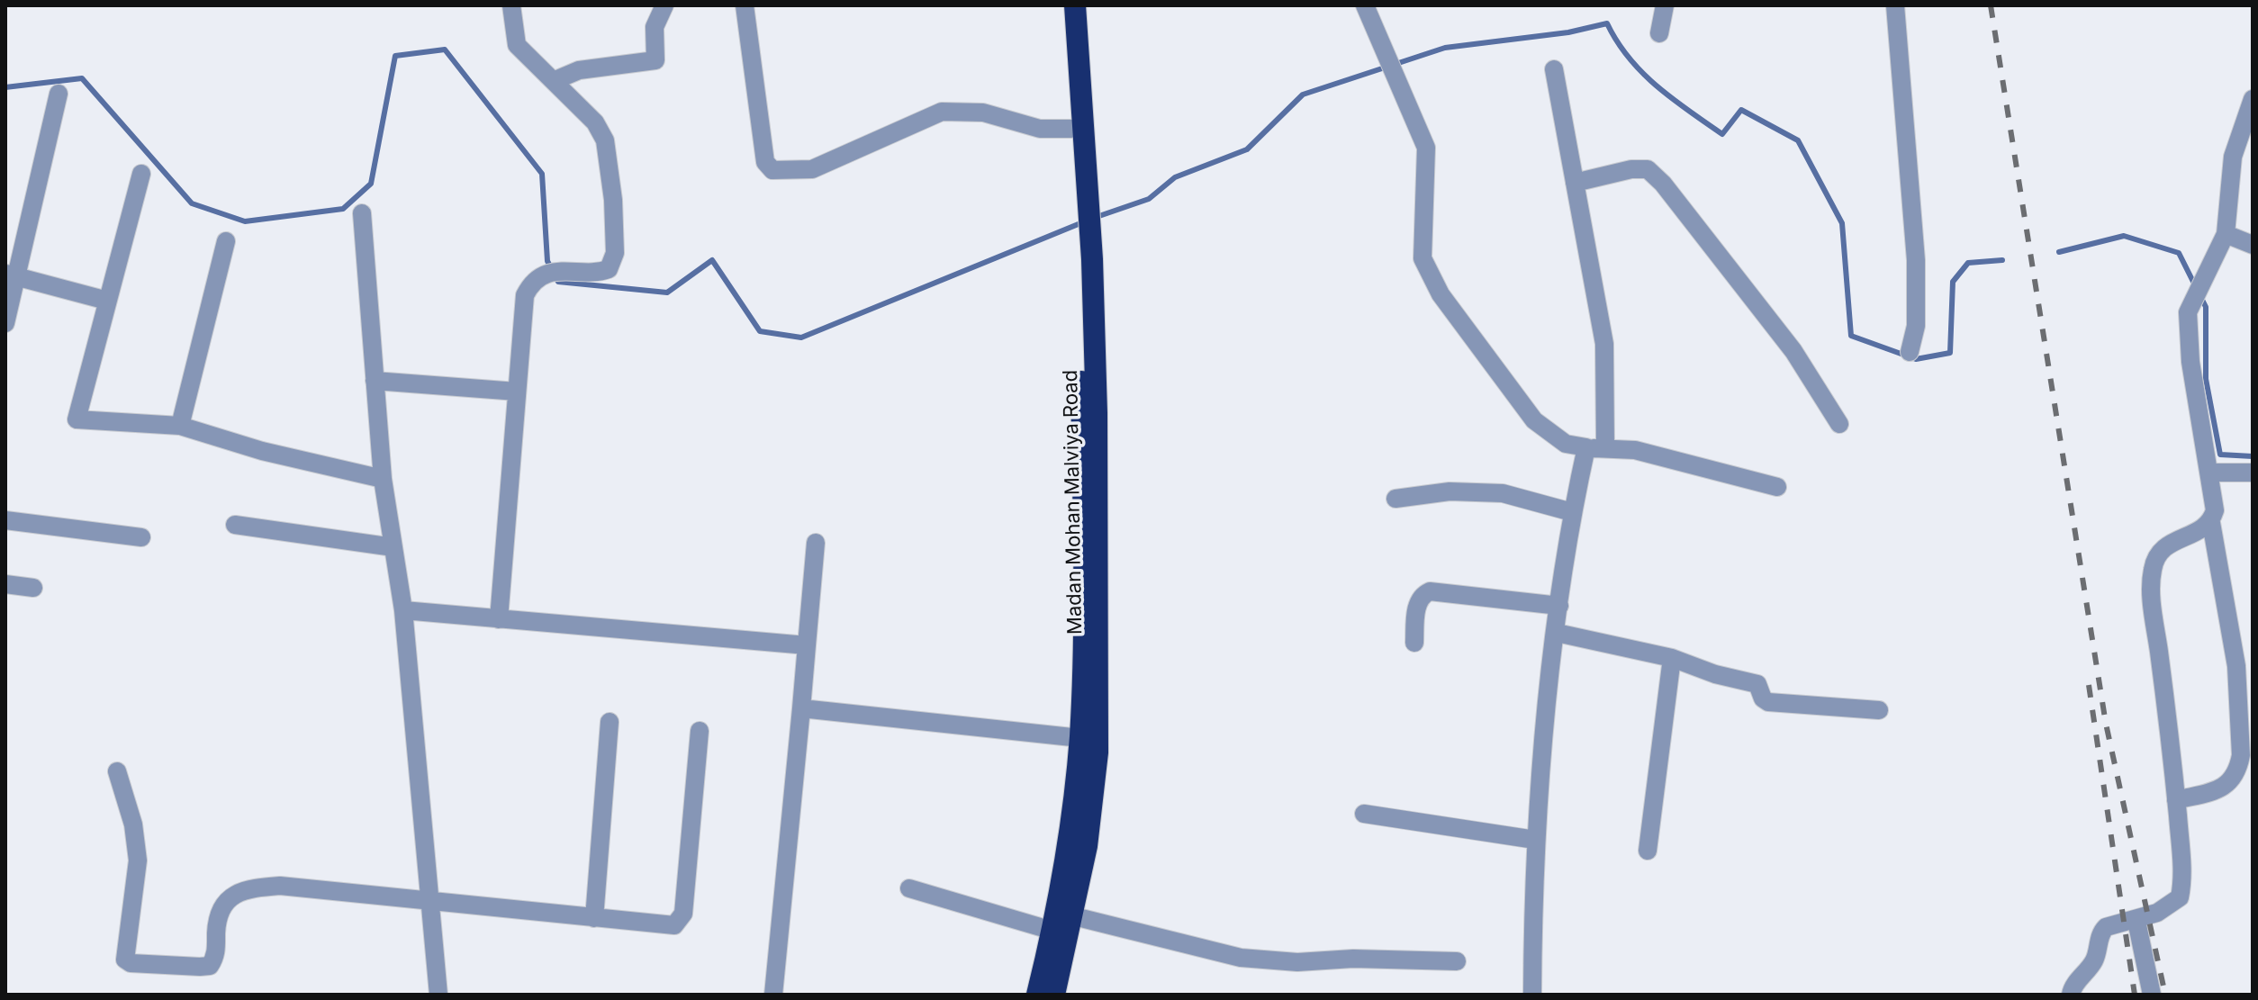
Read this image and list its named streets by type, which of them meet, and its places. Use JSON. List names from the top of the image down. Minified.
{"streets":{"highway":["Madan Mohan Malviya Road"]}}
